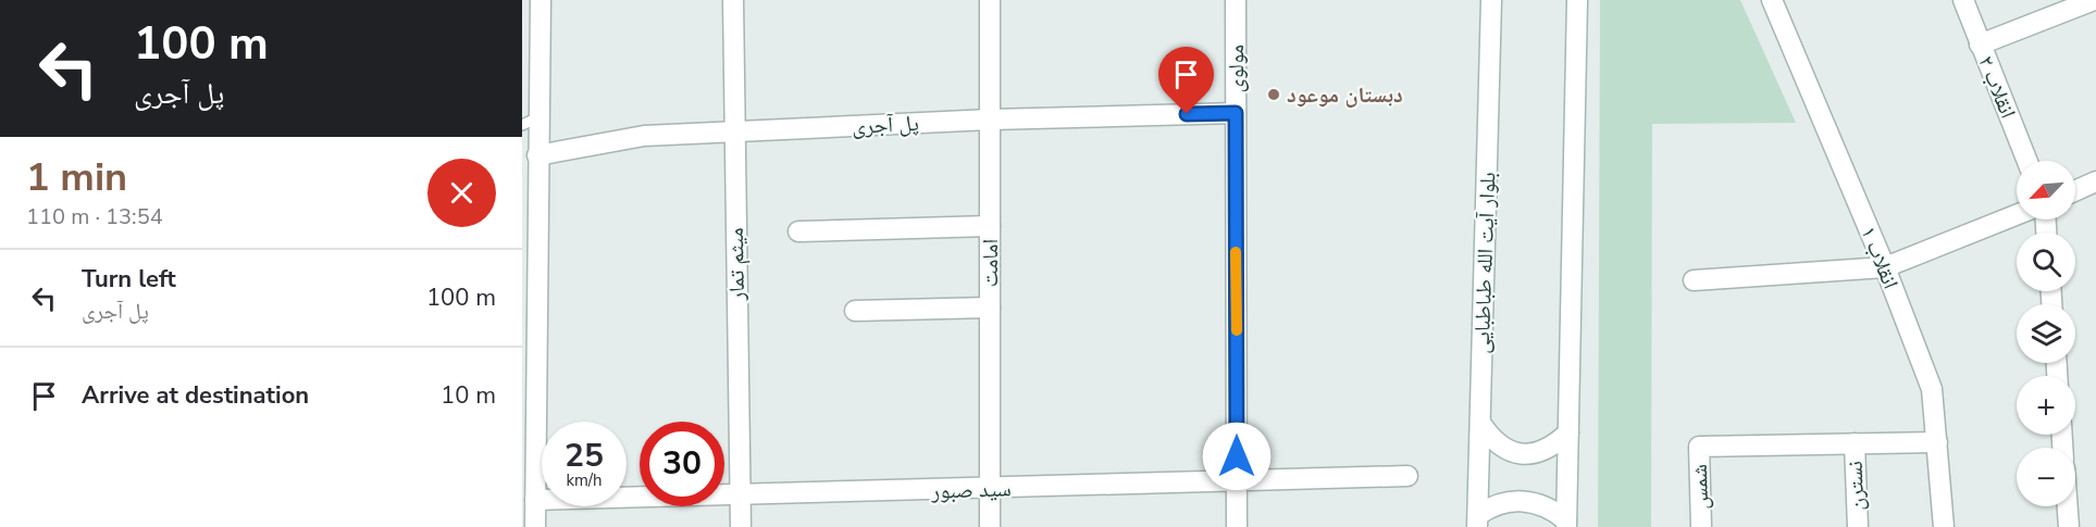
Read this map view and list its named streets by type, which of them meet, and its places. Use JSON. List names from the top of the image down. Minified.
{"streets":{"street":["مولوی","انقلاب ۲","پل آجری","انقلاب ۱","امامت","بلوار آیت الله طباطبایی","میثم تمار","نسترن","شمس","سید صبور"]},"crossings":[["مولوی","پل آجری"],["مولوی","سید صبور"],["پل آجری","امامت"],["پل آجری","میثم تمار"],["امامت","سید صبور"],["میثم تمار","سید صبور"],["نسترن","شمس"]],"places":["دبستان موعود"],"north":"bottom left","page":{"turn":["100 m","پل آجری"],"heading":["1 min","110 m · 13:54"],"map_buttons":["+","−"],"list":[{"name":"Turn left","note":"پل آجری","value":"100 m"},{"name":"Arrive at destination","value":"10 m"}],"speed":"25 km/h","limit":"30"}}
